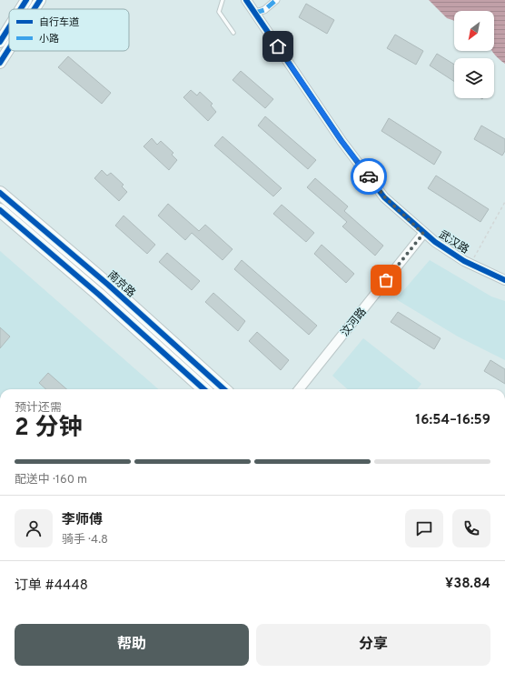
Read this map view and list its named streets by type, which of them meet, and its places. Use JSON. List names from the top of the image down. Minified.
{"streets":{"highway":["南京路"],"street":["武汉路","汶河路"]},"crossings":[["武汉路","汶河路"]],"legend":["自行车道","小路"],"north":"bottom left","page":{"heading":["2 分钟","预计还需","16:54–16:59"],"panel":["李师傅","骑手 · 4.8","订单 #4448","¥38.84"],"bar":"配送中 · 160 m","buttons":["帮助","分享"]}}
